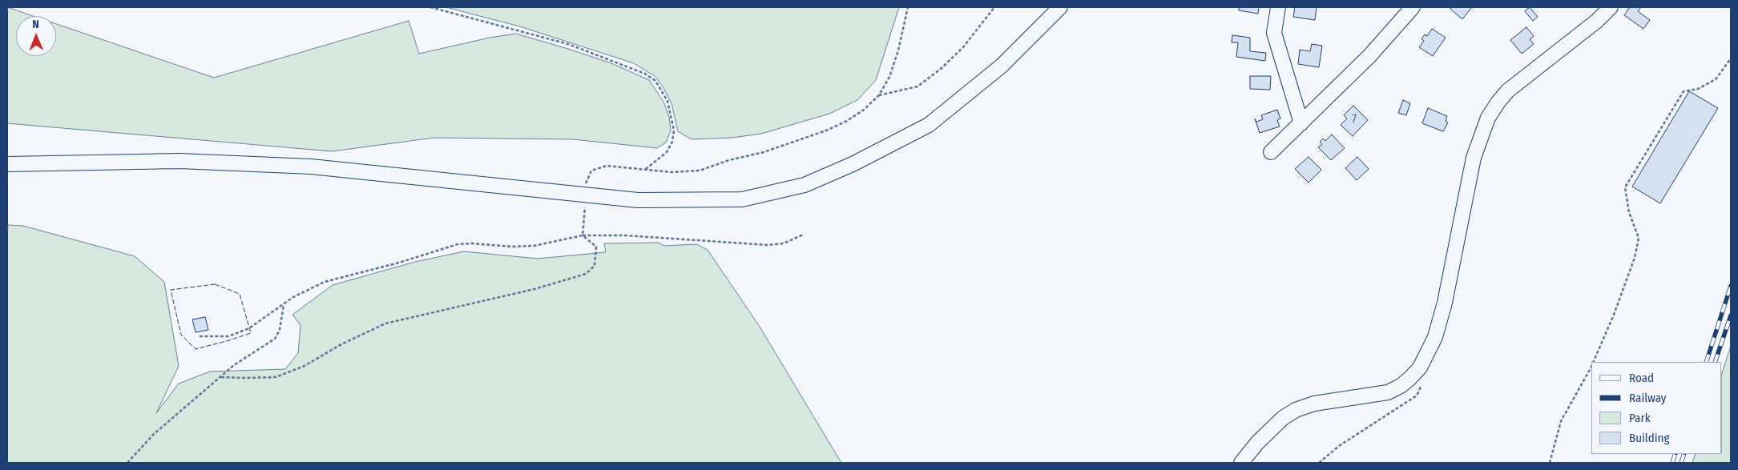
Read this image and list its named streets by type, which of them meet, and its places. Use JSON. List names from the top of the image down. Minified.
{"house_numbers":["7"],"legend":["Road","Railway","Park","Building"],"north":"top"}
